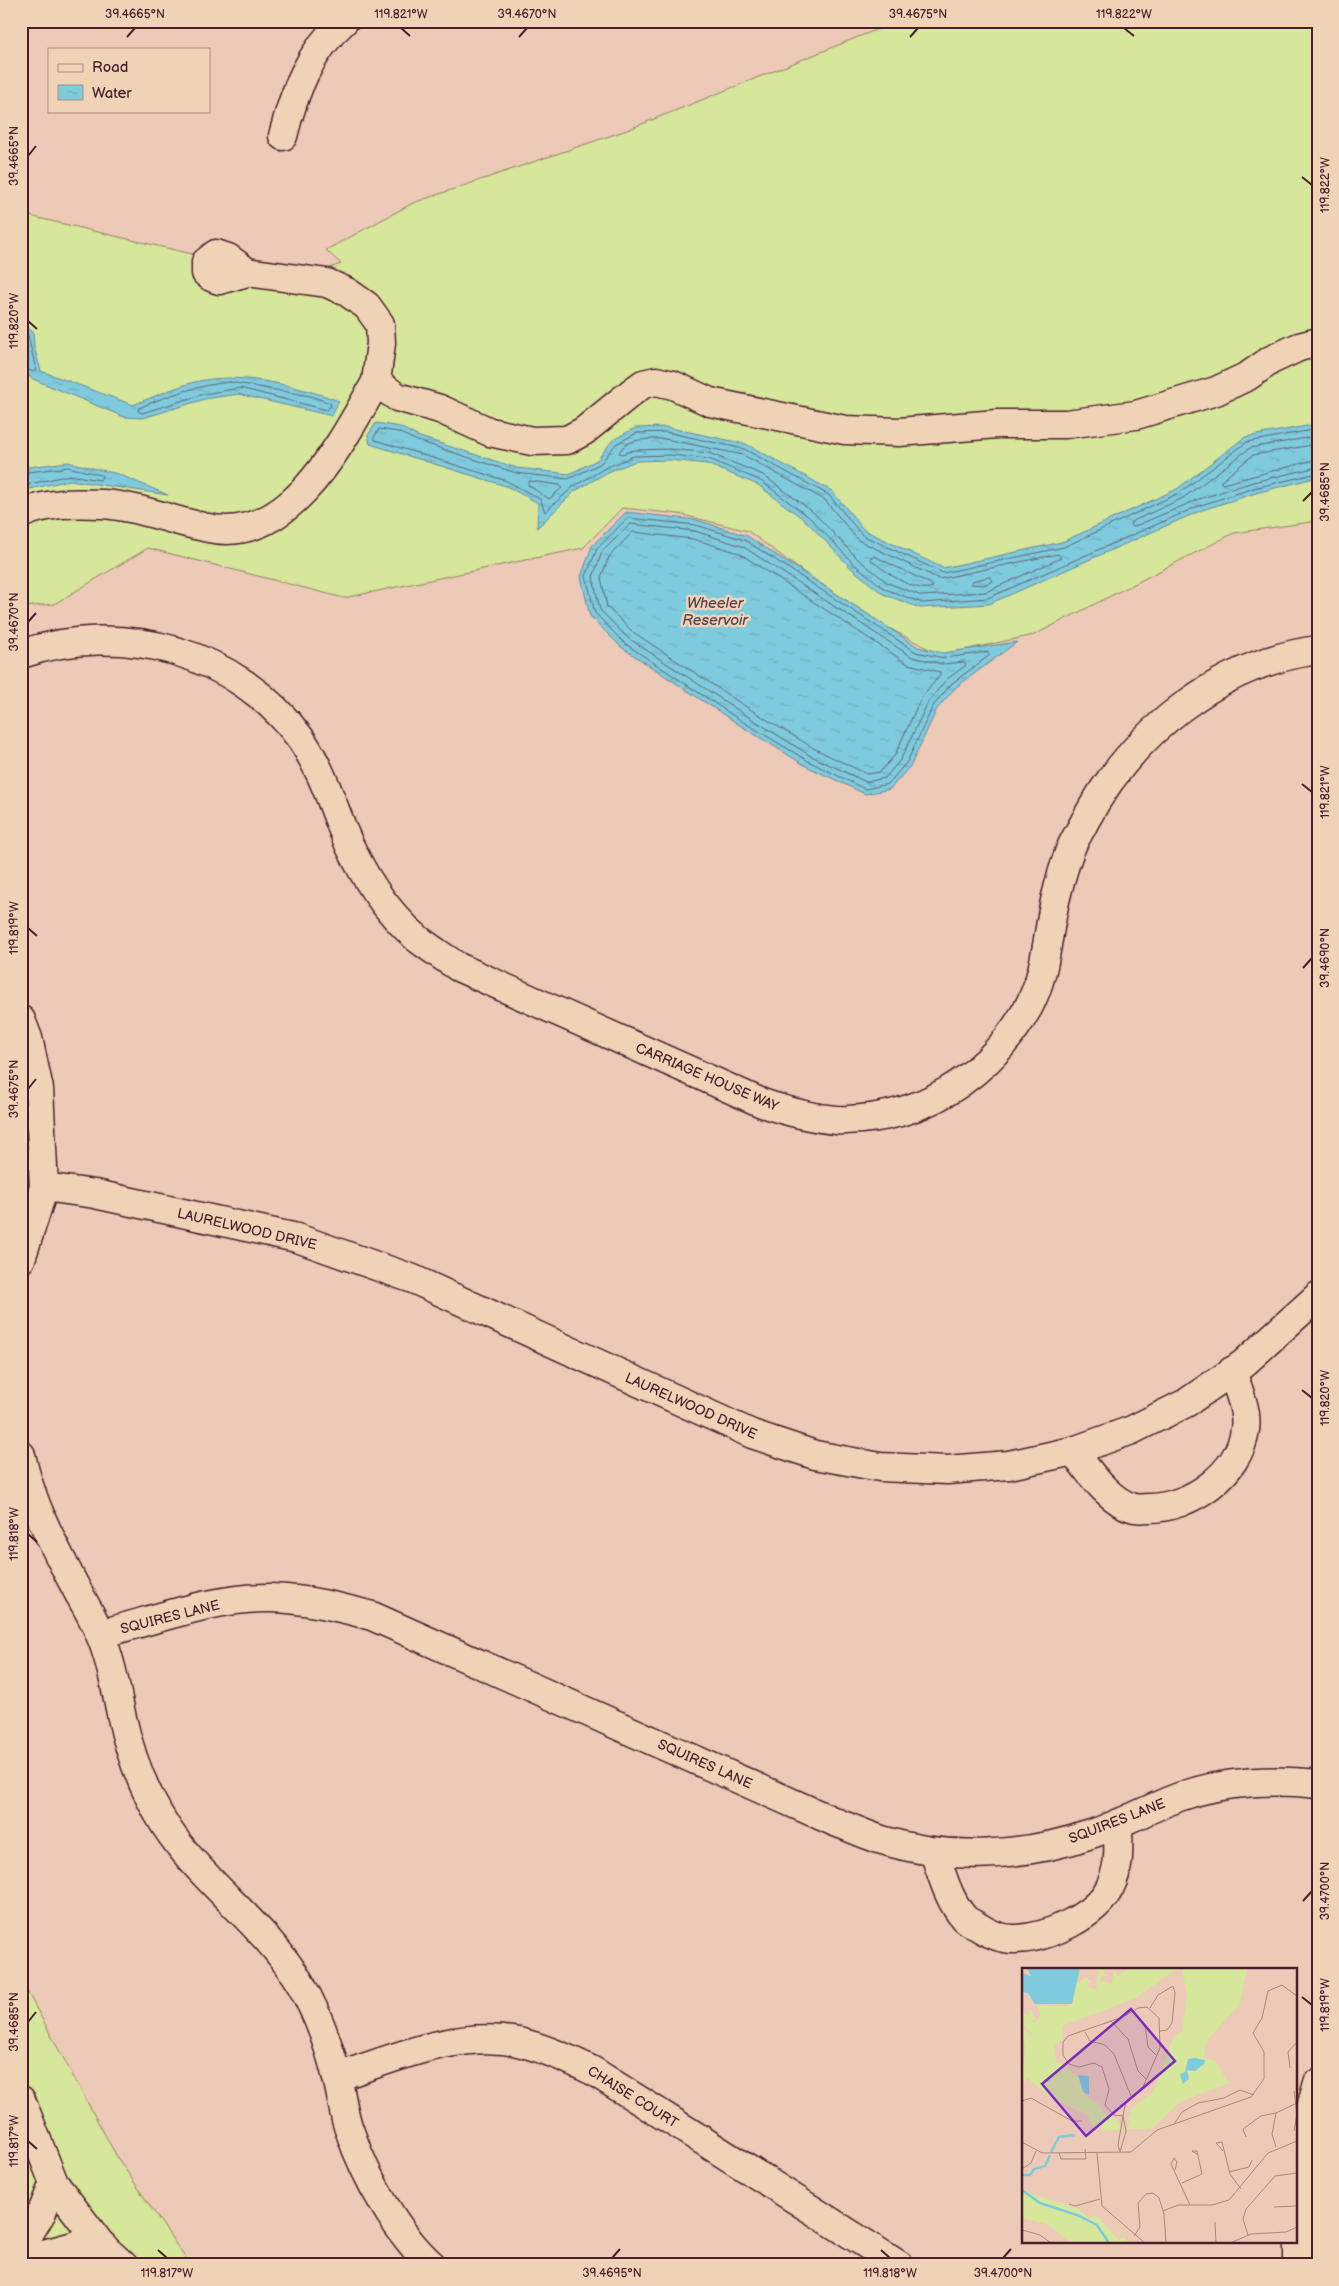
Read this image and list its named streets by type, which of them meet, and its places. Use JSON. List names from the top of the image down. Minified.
{"streets":{"street":["CARRIAGE HOUSE WAY","LAURELWOOD DRIVE","SQUIRES LANE","CHAISE COURT"]},"water":["Wheeler Reservoir"],"legend":["Road","Water"],"coordinates":["39.4665°N","119.821°W","39.4670°N","39.4675°N","119.822°W","119.820°W","39.4685°N","119.819°W","39.4690°N","119.818°W","39.4700°N","119.817°W","39.4695°N"]}
